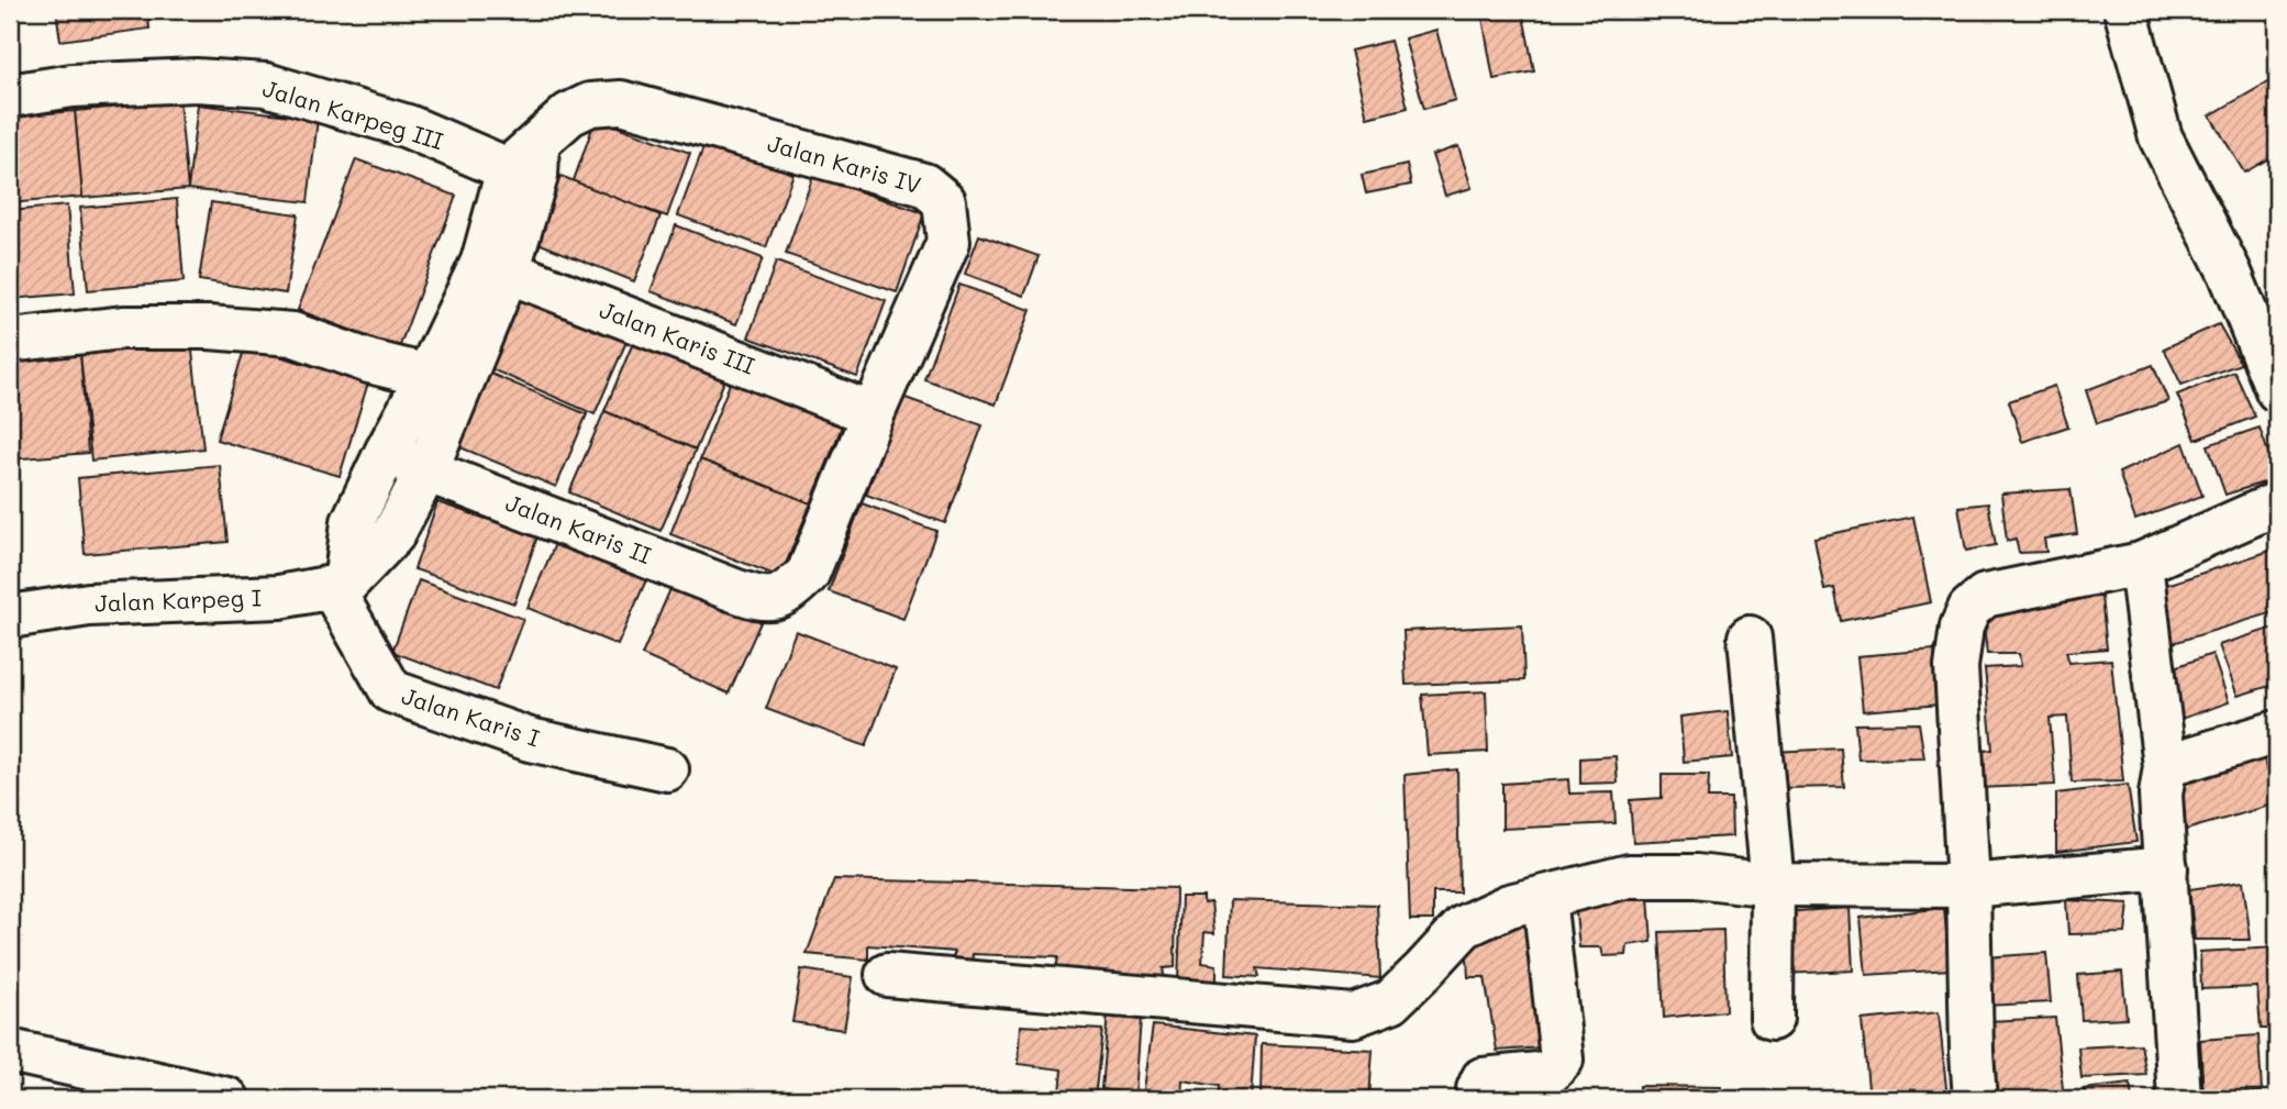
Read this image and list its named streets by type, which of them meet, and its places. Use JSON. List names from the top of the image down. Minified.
{"streets":{"street":["Jalan Karpeg III","Jalan Karis IV","Jalan Karis III","Jalan Karis II","Jalan Karpeg I","Jalan Karis I"]},"crossings":[["Jalan Karpeg III","Jalan Karis IV"],["Jalan Karis IV","Jalan Karis III"],["Jalan Karis IV","Jalan Karis II"],["Jalan Karpeg I","Jalan Karis I"]]}
